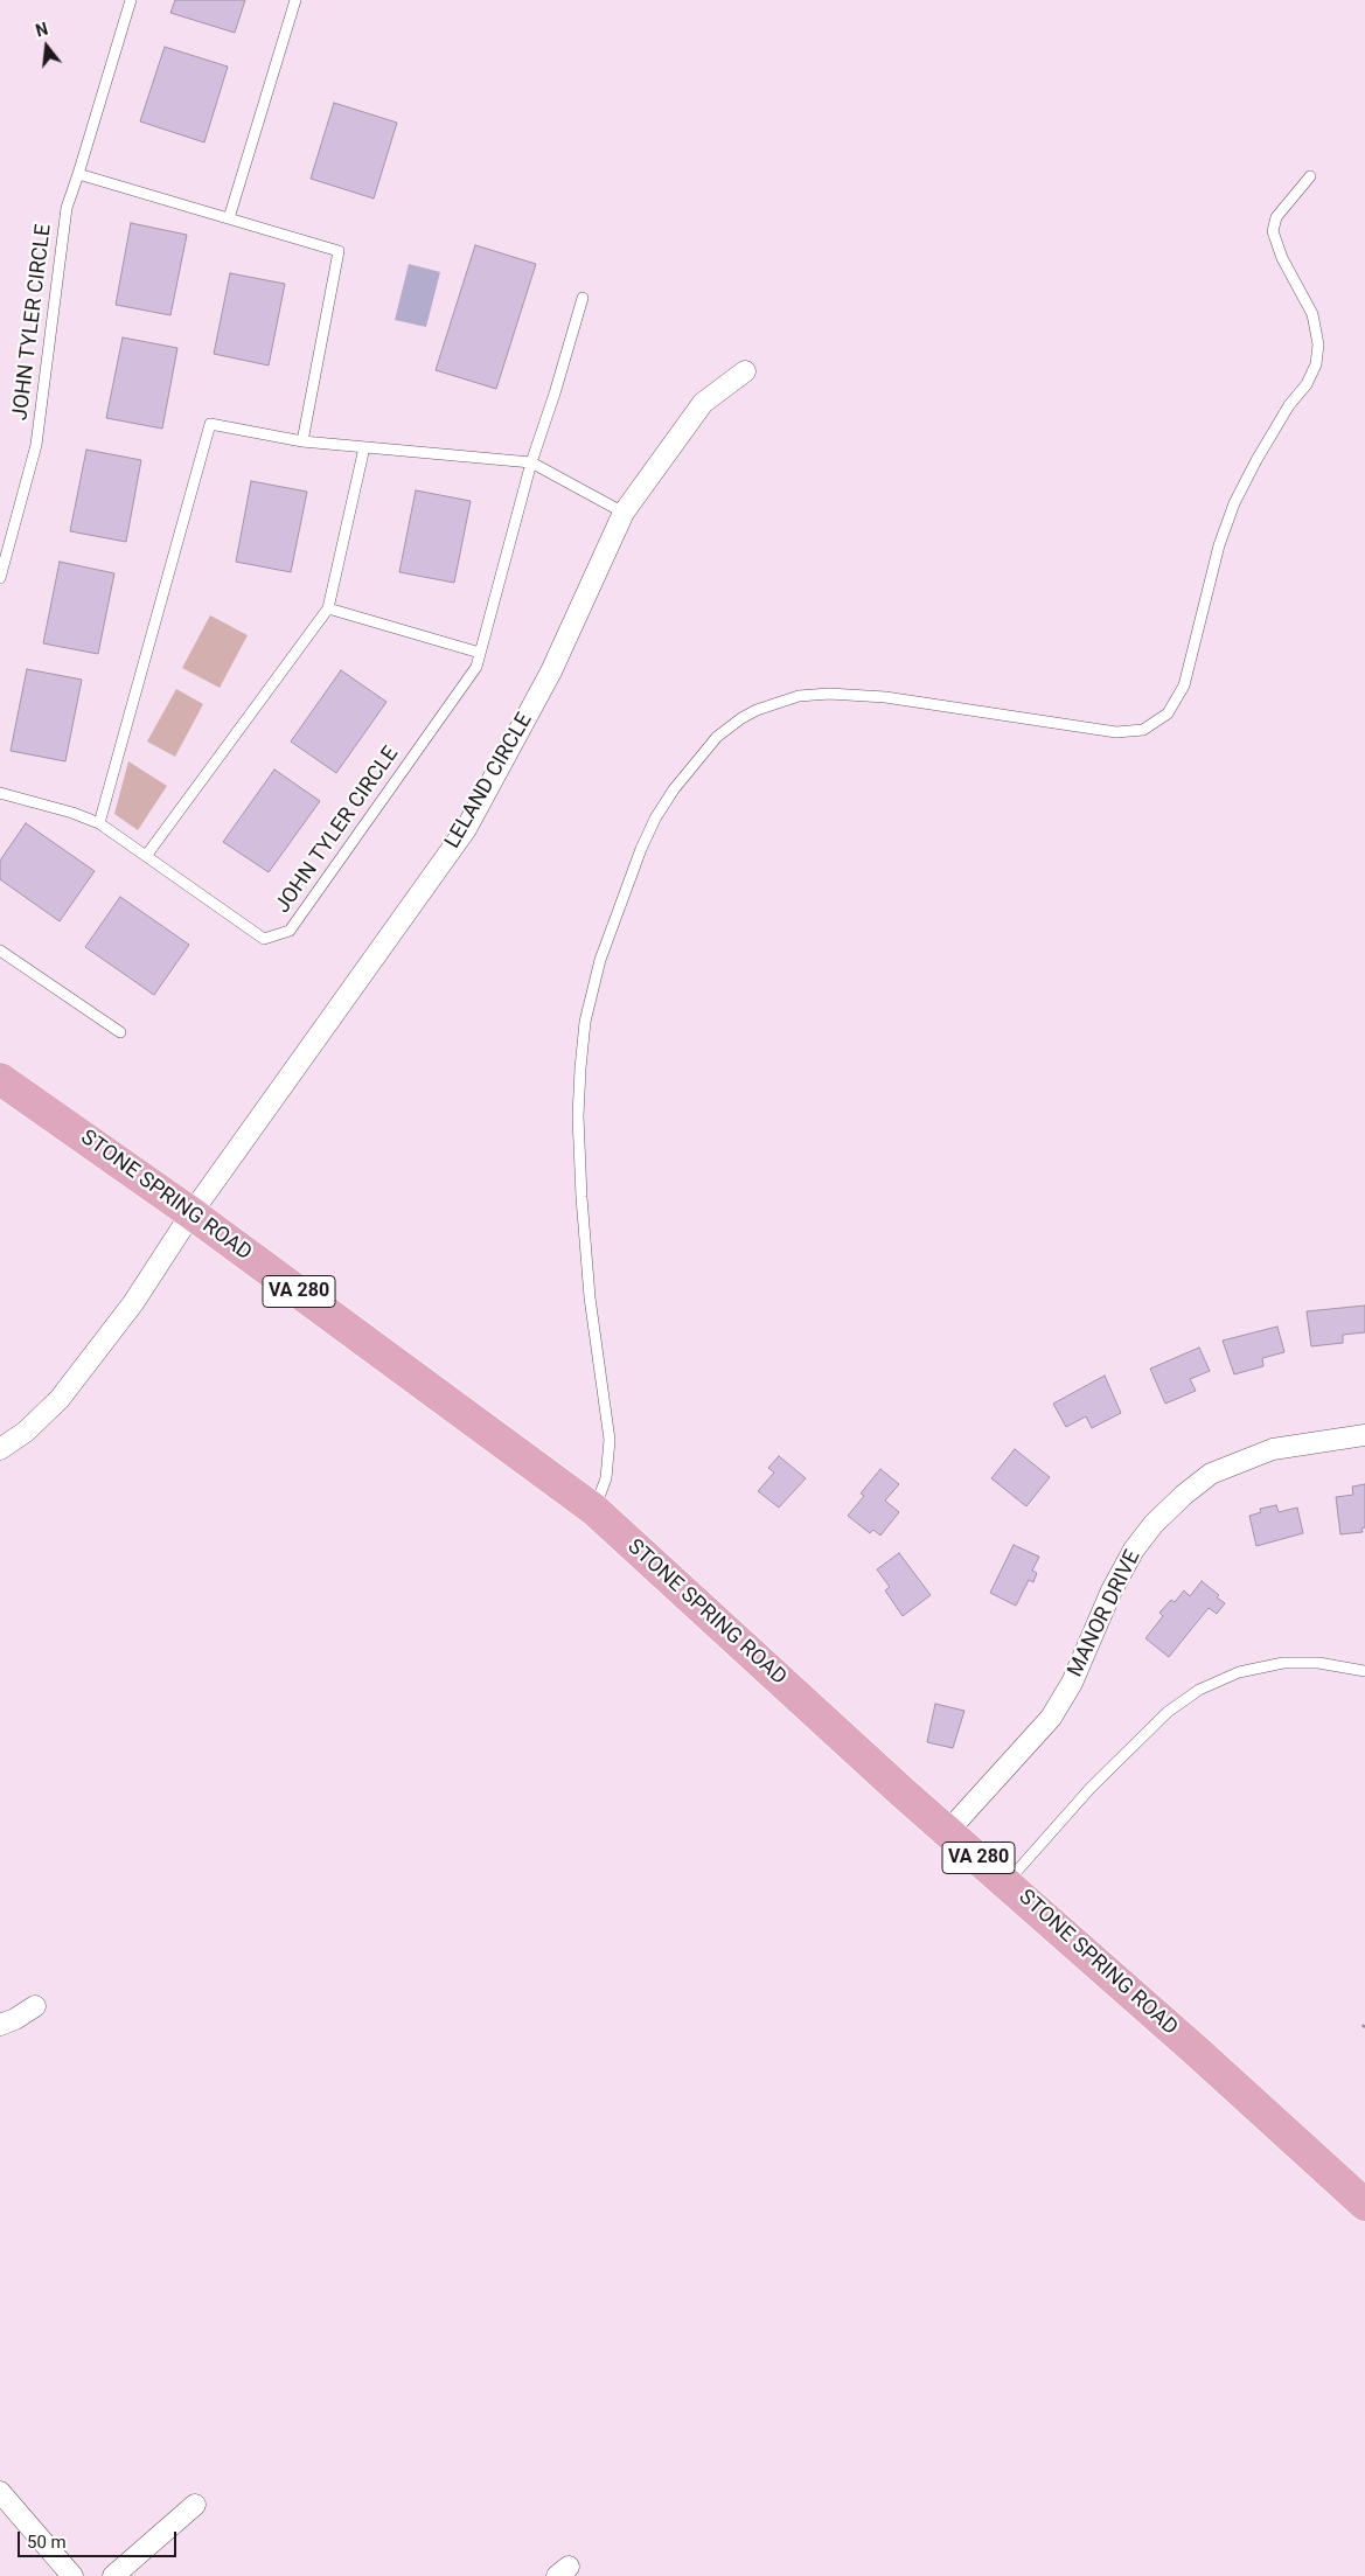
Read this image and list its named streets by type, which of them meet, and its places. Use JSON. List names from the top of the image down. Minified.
{"streets":{"main road":["STONE SPRING ROAD","VA 280"],"street":["LELAND CIRCLE","MANOR DRIVE"],"lane":["JOHN TYLER CIRCLE"]},"crossings":[["LELAND CIRCLE","STONE SPRING ROAD"],["STONE SPRING ROAD","MANOR DRIVE"]],"scale_bar":"50 m","north":"top"}
